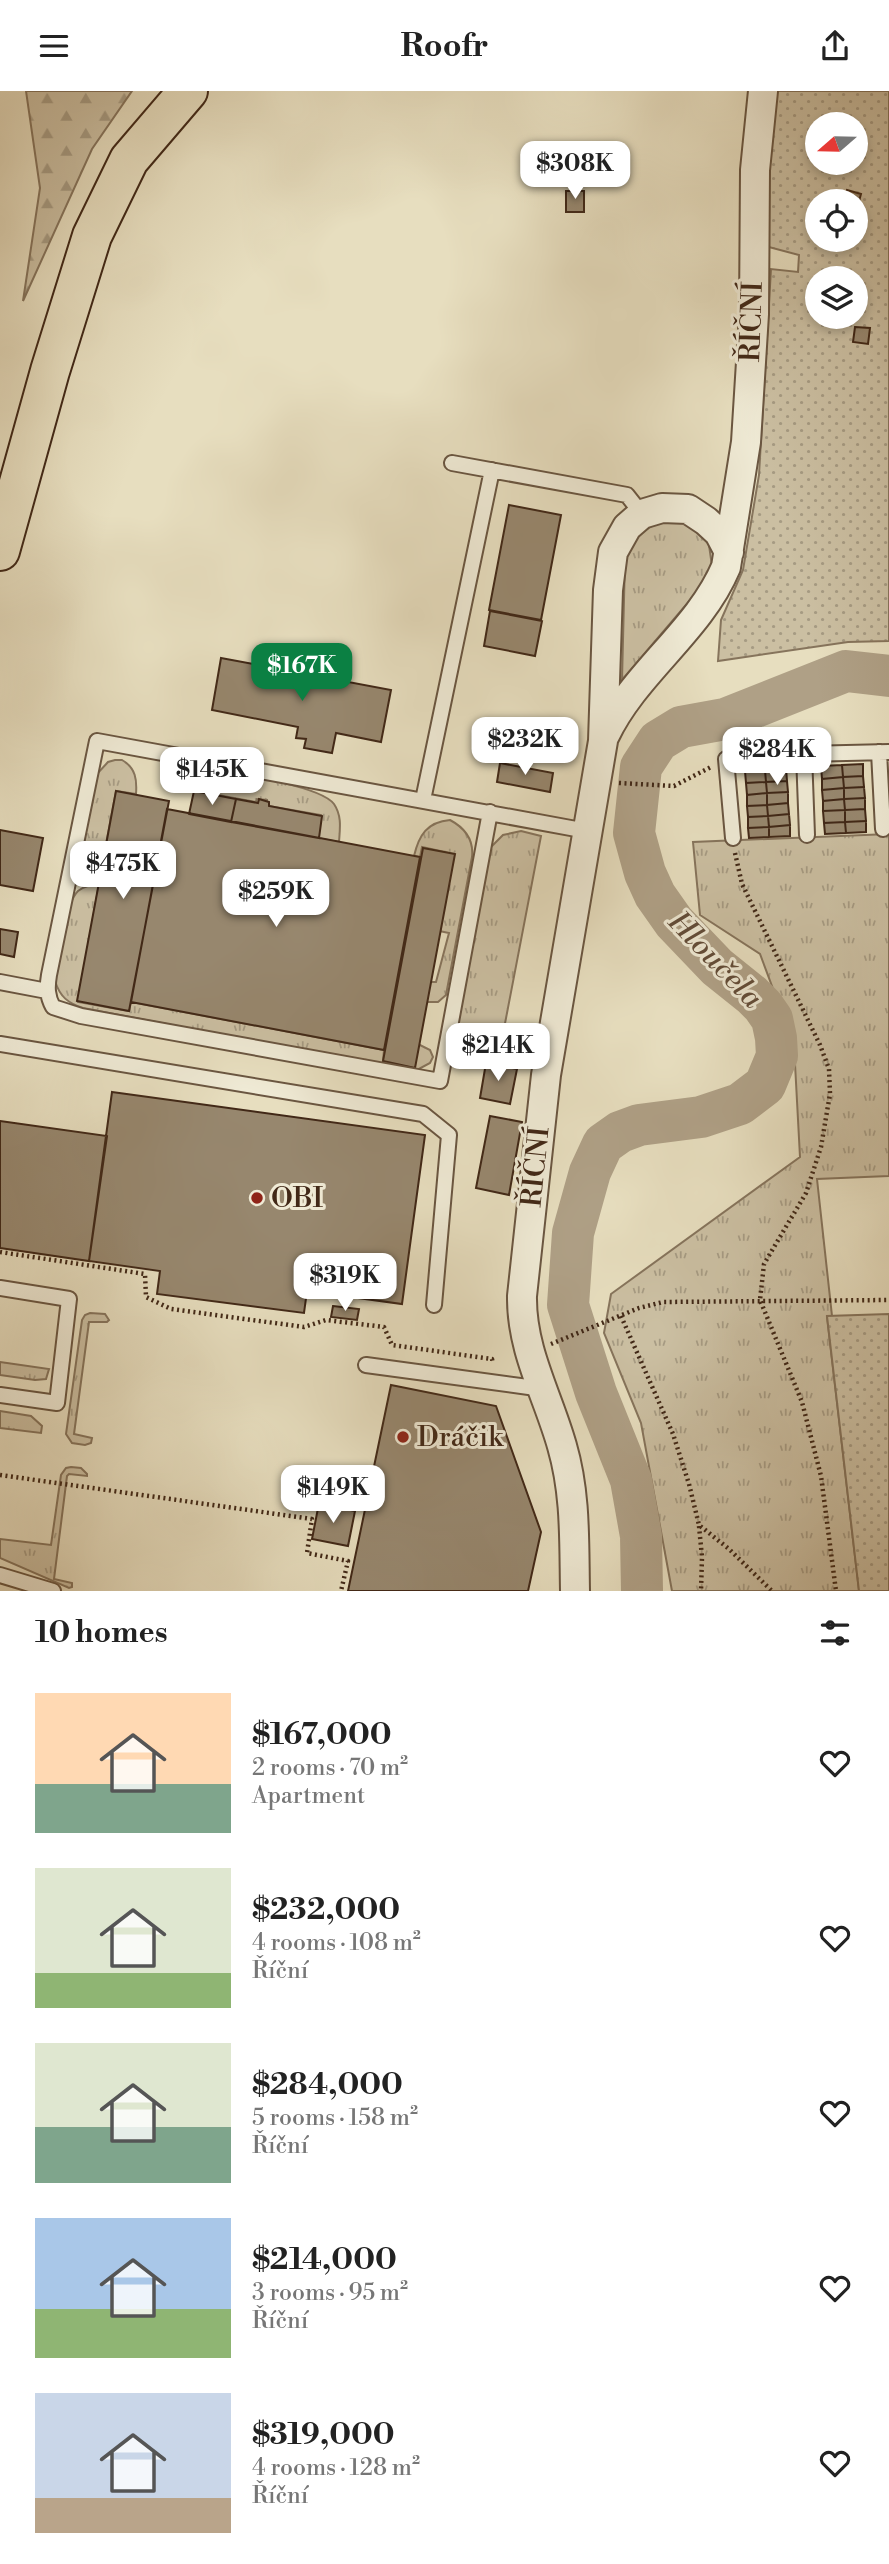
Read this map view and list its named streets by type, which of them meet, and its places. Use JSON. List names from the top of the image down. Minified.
{"streets":{"street":["ŘÍČNÍ"]},"water":["Hloučela"],"places":["OBI","Dráčik"],"north":"left","page":{"header":"Roofr","price":["$308K","$167K","$232K","$284K","$145K","$475K","$259K","$214K","$319K","$149K"],"heading":"10 homes","list":[{"name":"$167,000","note":"2 rooms · 70 m² · Apartment"},{"name":"$232,000","note":"4 rooms · 108 m² · Říční"},{"name":"$284,000","note":"5 rooms · 158 m² · Říční"},{"name":"$214,000","note":"3 rooms · 95 m² · Říční"},{"name":"$319,000","note":"4 rooms · 128 m² · Říční"}]}}
